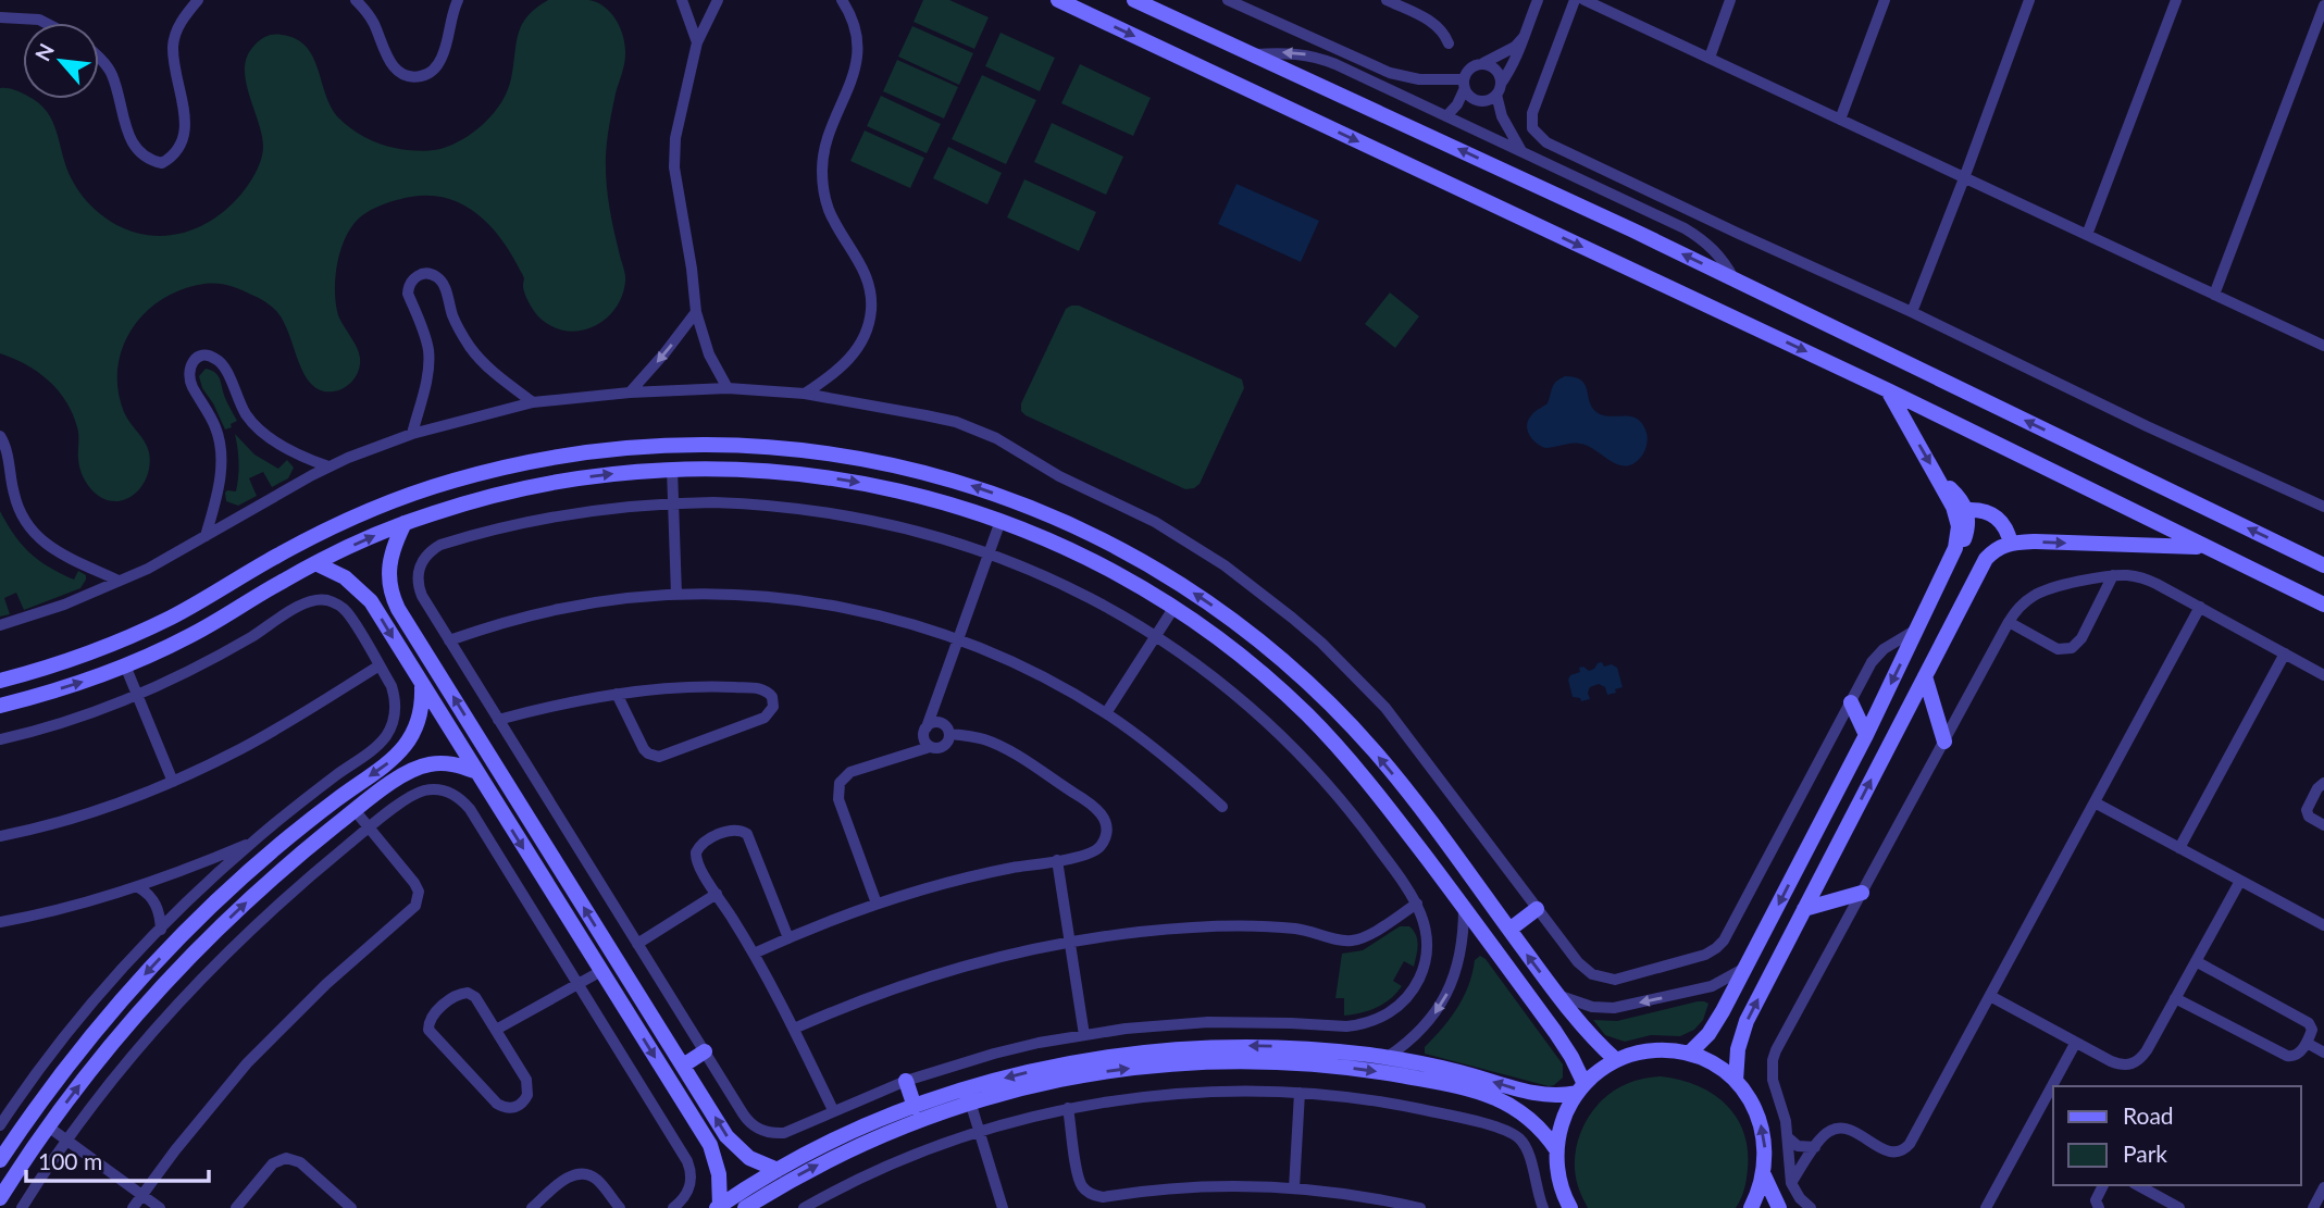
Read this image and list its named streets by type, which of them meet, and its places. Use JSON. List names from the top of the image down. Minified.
{"legend":["Road","Park"],"scale_bar":"100 m","north":"top left"}
